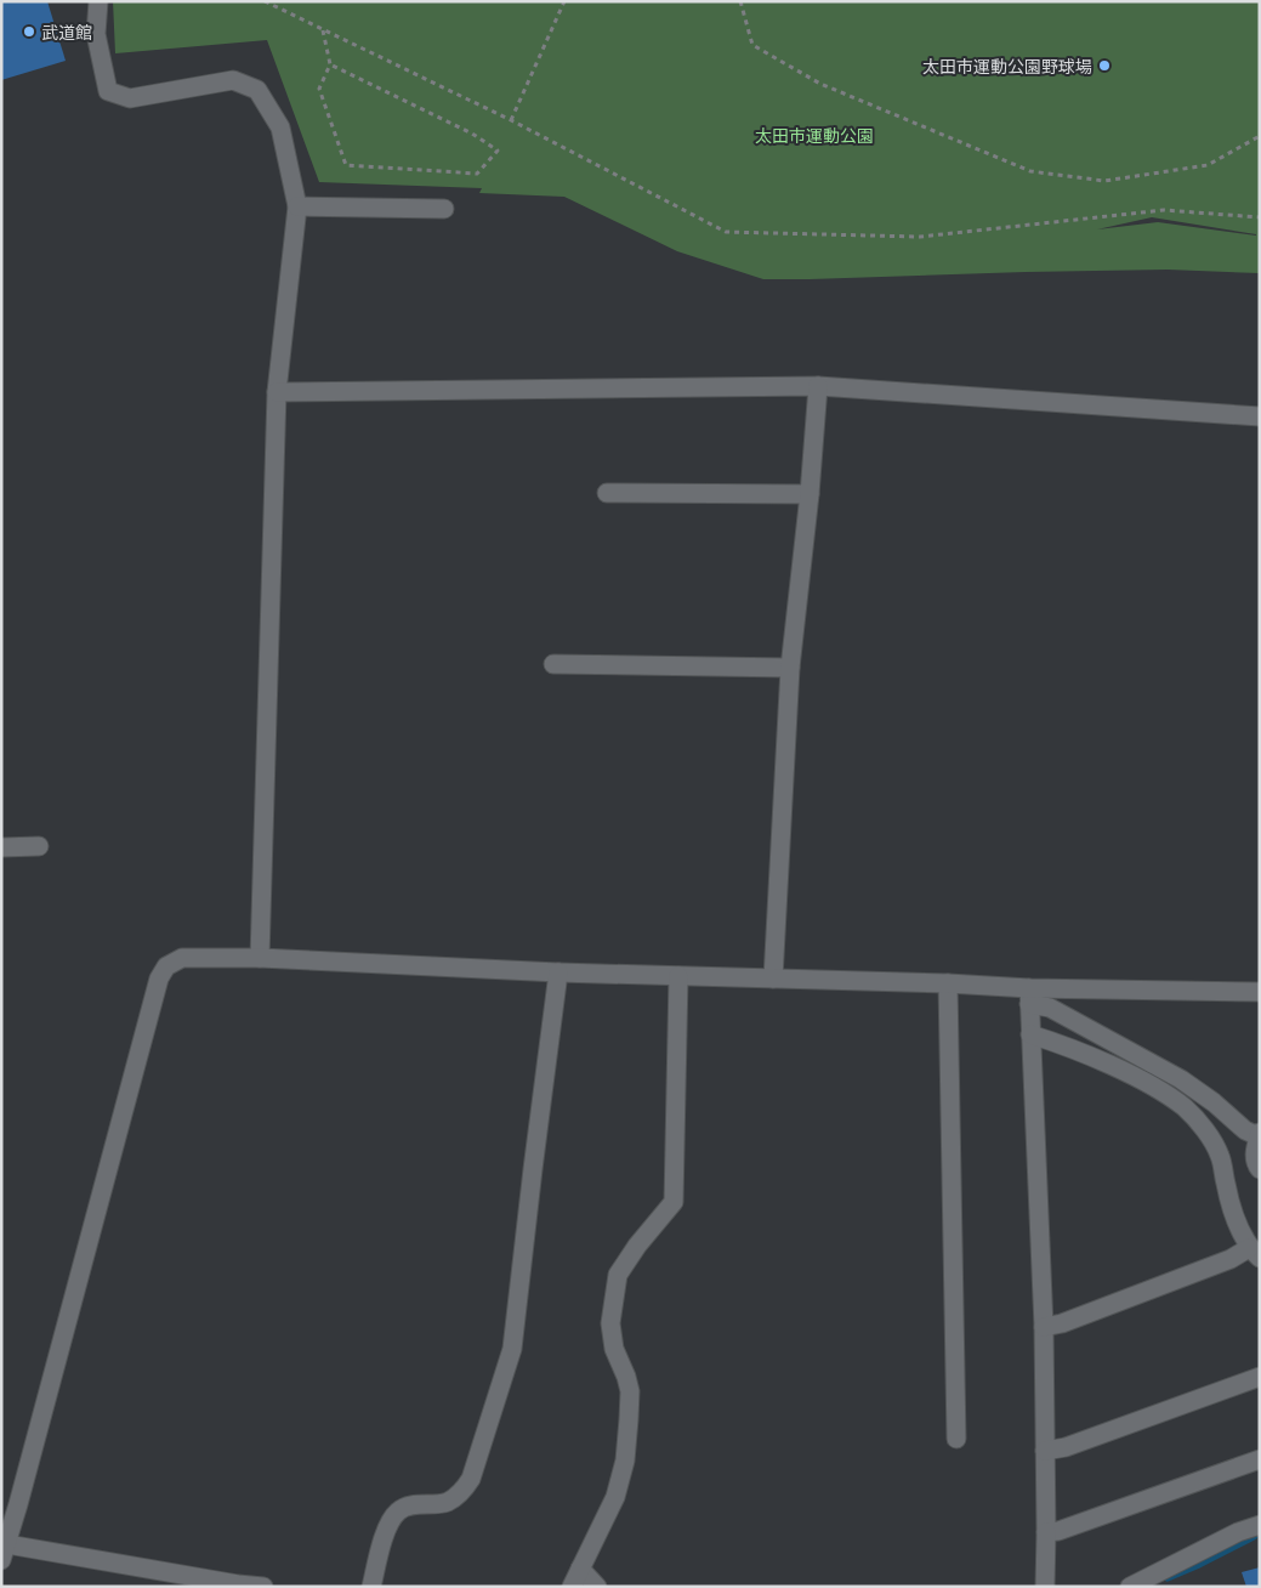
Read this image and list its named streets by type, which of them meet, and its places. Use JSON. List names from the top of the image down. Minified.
{"parks":["太田市運動公園"],"places":["武道館","太田市運動公園野球場"]}
